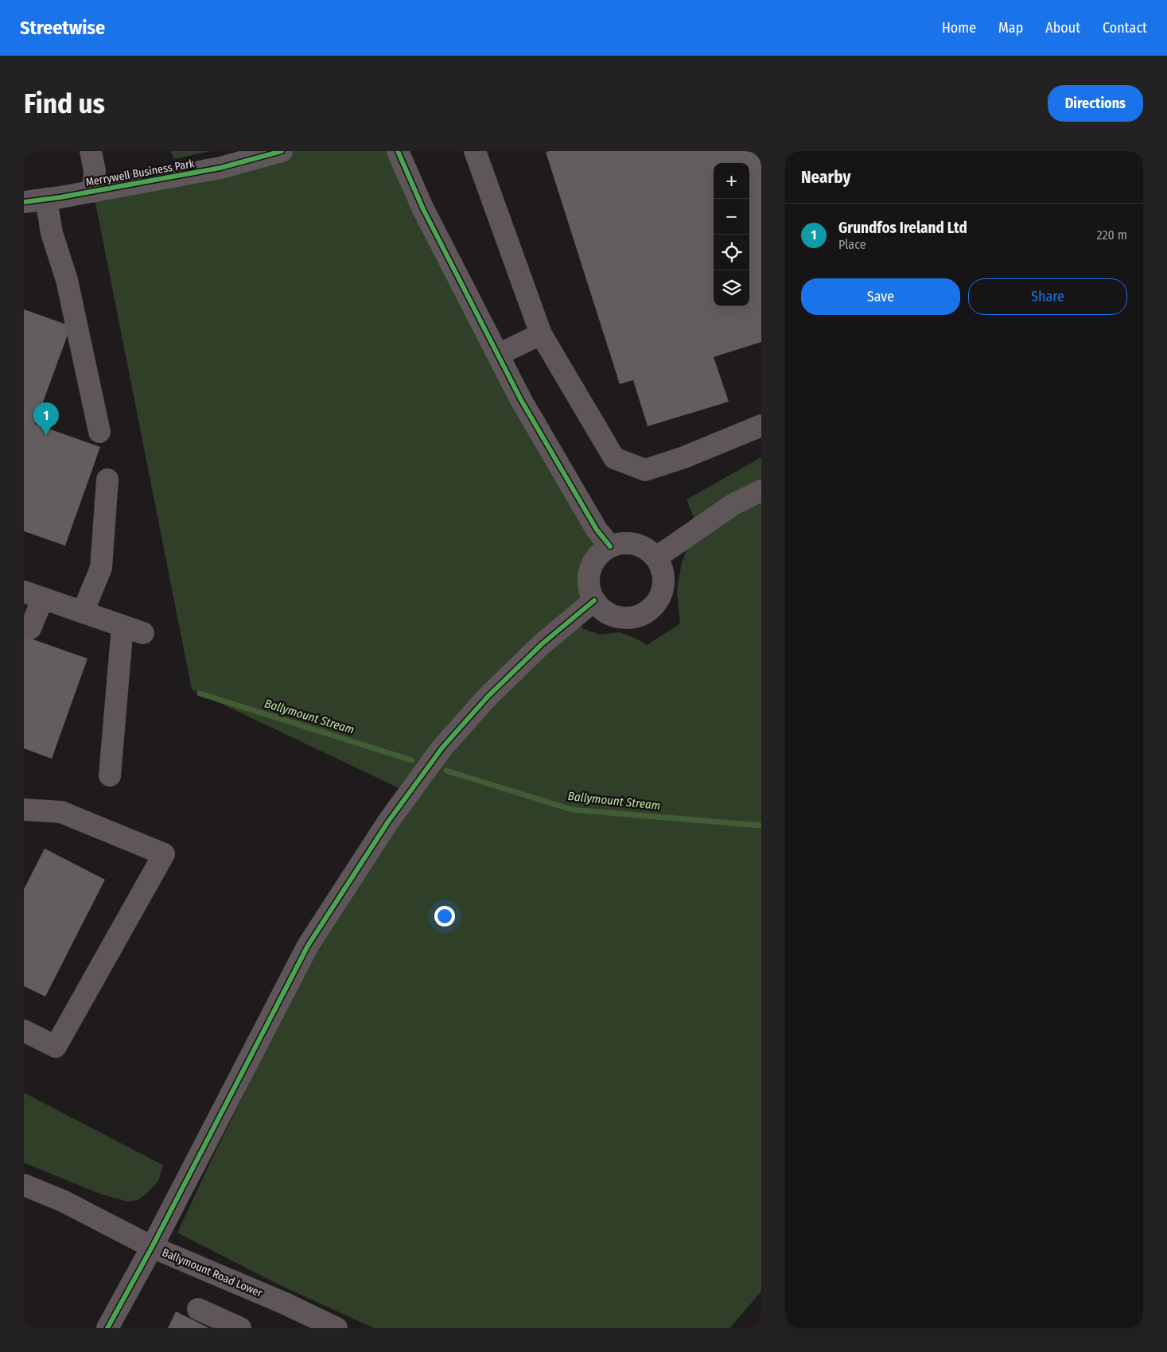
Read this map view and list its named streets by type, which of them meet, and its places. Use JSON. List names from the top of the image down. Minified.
{"streets":{"street":["Merrywell Business Park","Ballymount Road Lower"]},"water":["Ballymount Stream"],"page":{"header":"Streetwise","nav":["Home","Map","About","Contact"],"buttons":["Directions",["Save","Share"]],"title":"Find us","heading":"Nearby","map_buttons":["+","−"],"list":[{"mark":"1","name":"Grundfos Ireland Ltd","note":"Place","value":"220 m"}],"pins":"1"}}
